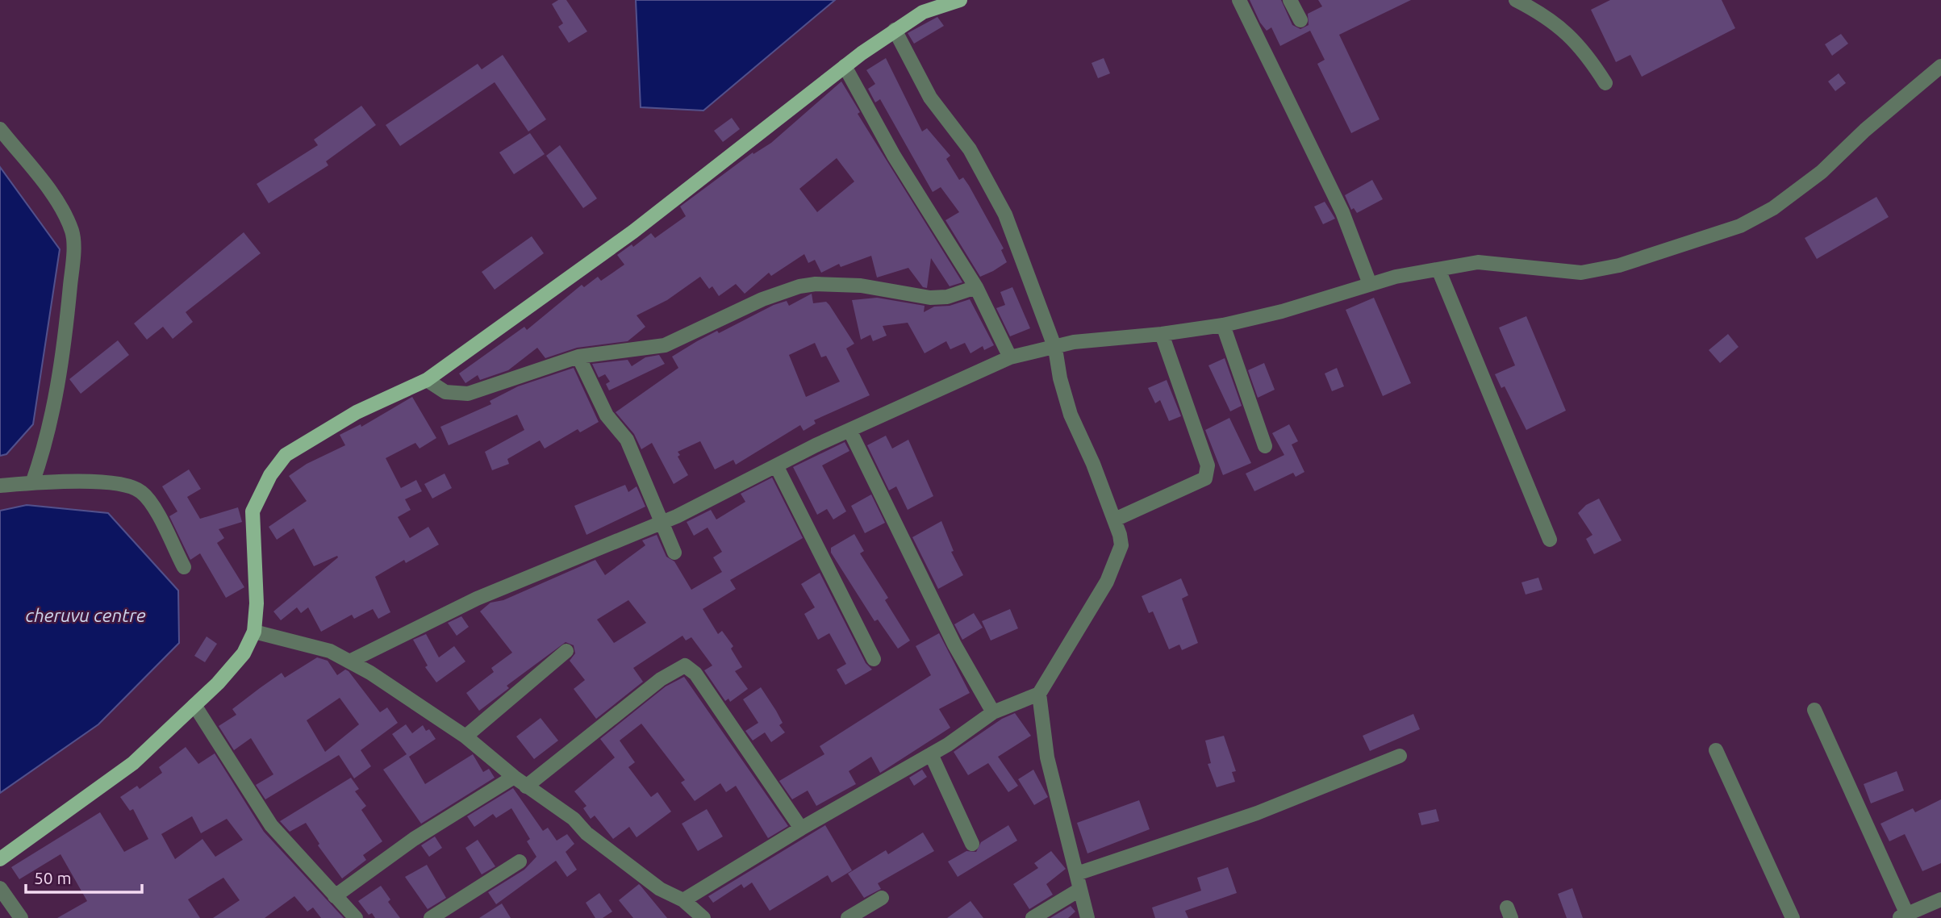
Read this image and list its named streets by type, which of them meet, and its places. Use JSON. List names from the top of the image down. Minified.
{"water":["cheruvu centre"],"scale_bar":"50 m"}
